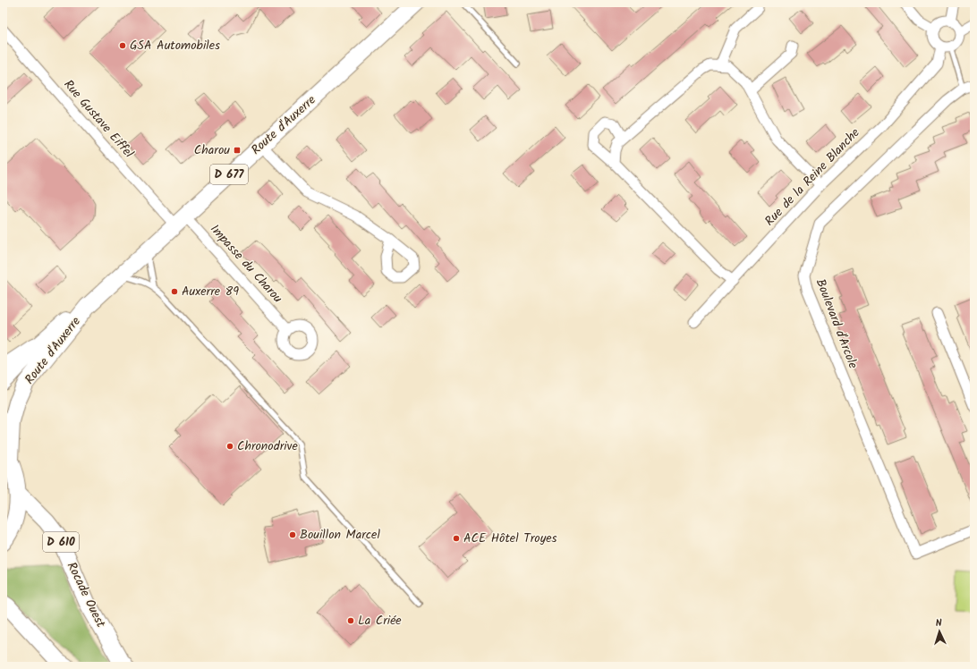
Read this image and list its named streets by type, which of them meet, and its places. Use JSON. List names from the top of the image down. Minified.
{"streets":{"main road":["Route d'Auxerre","D 677","D 610","Rocade Ouest"],"street":["Rue Gustave Eiffel","Rue de la Reine Blanche","Impasse du Charou","Boulevard d'Arcole"]},"crossings":[["Rue Gustave Eiffel","Route d'Auxerre"],["Rue Gustave Eiffel","Impasse du Charou"],["Route d'Auxerre","Impasse du Charou"],["Route d'Auxerre","Rocade Ouest"]],"places":{"other":["GSA Automobiles","Auxerre 89","Chronodrive","Bouillon Marcel","ACE Hôtel Troyes","La Criée"],"transit":["Charou"]},"north":"top"}
